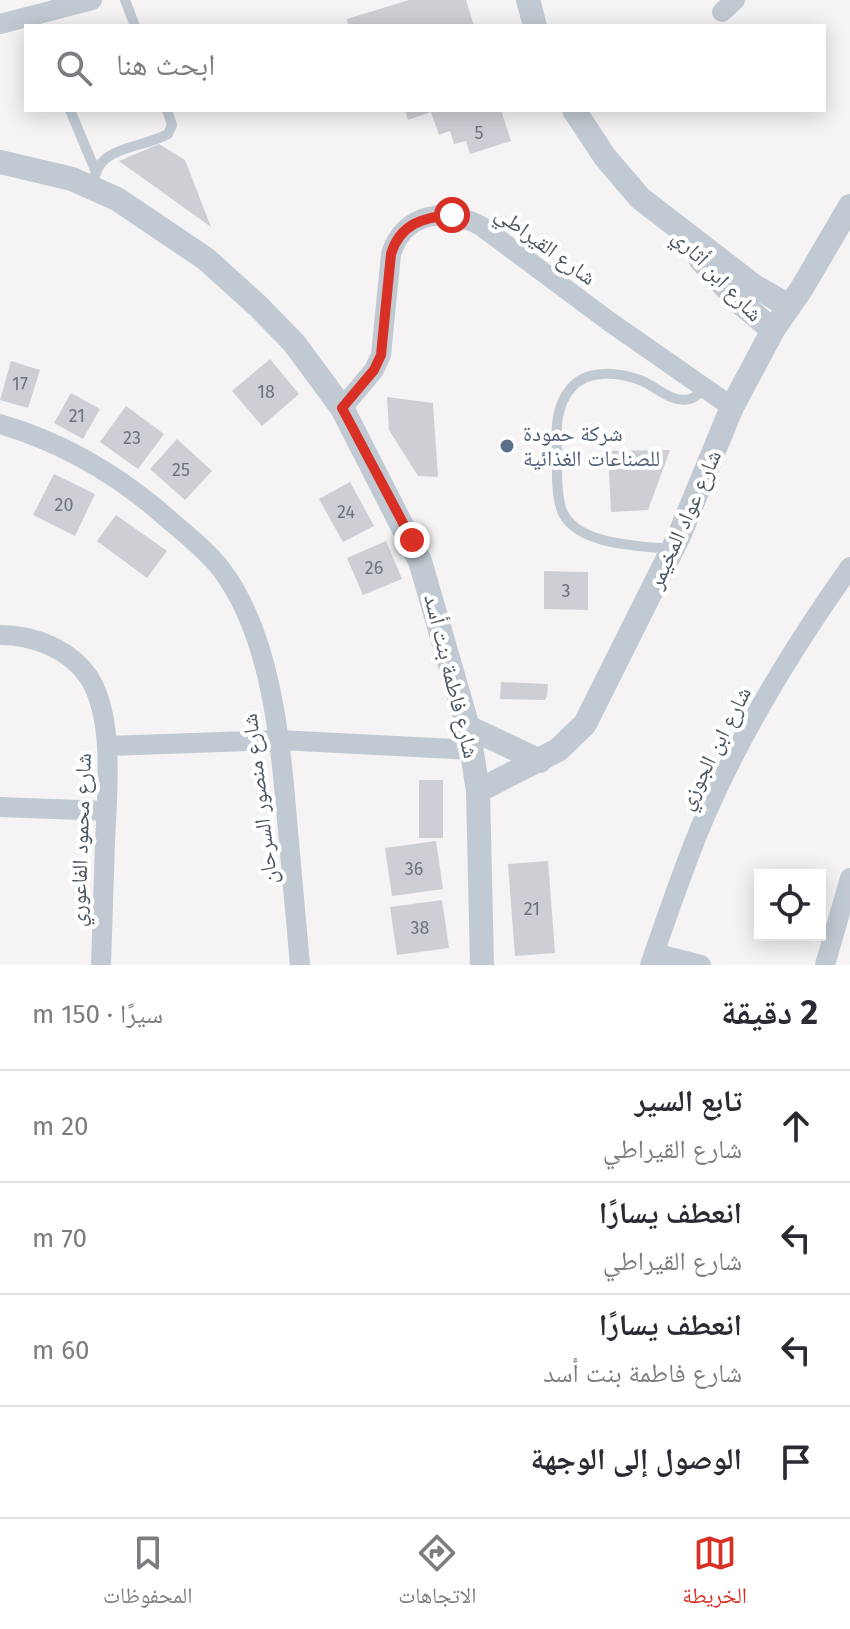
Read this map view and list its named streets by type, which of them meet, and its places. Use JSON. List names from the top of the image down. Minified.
{"streets":{"street":["شارع القيراطي","شارع ابن أثاري","شارع عواد المخيمر","شارع فاطمة بنت أسد","شارع ابن الجوزي","شارع منصور السرحان","شارع محمود الفاعوري"]},"crossings":[["شارع القيراطي","شارع عواد المخيمر"],["شارع القيراطي","شارع فاطمة بنت أسد"],["شارع ابن أثاري","شارع عواد المخيمر"],["شارع عواد المخيمر","شارع فاطمة بنت أسد"]],"places":["شركة حمودة للصناعات الغذائية"],"house_numbers":["5","17","18","21","23","25","20","24","26","3","36","21","38"],"page":{"search":"ابحث هنا","heading":["2 دقيقة","سيرًا · 150 m"],"list":[["تابع السير","شارع القيراطي","20 m"],["انعطف يسارًا","شارع القيراطي","70 m"],["انعطف يسارًا","شارع فاطمة بنت أسد","60 m"],"الوصول إلى الوجهة"],"nav":["الخريطة","الاتجاهات","المحفوظات"]}}
